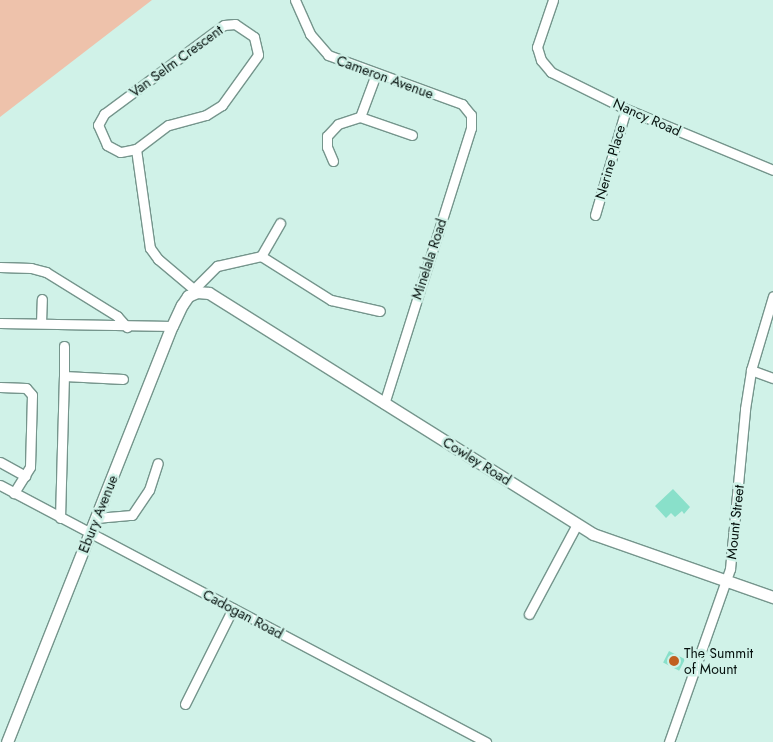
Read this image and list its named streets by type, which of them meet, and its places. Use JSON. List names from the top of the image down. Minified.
{"streets":{"street":["Van Selm Crescent","Cameron Avenue","Nancy Road","Nerine Place","Minelala Road","Cowley Road","Ebury Avenue","Mount Street","Cadogan Road"]},"crossings":[["Cameron Avenue","Minelala Road"],["Nancy Road","Nerine Place"],["Minelala Road","Cowley Road"],["Cowley Road","Ebury Avenue"],["Cowley Road","Mount Street"],["Ebury Avenue","Cadogan Road"]],"places":["The Summit of Mount"]}
